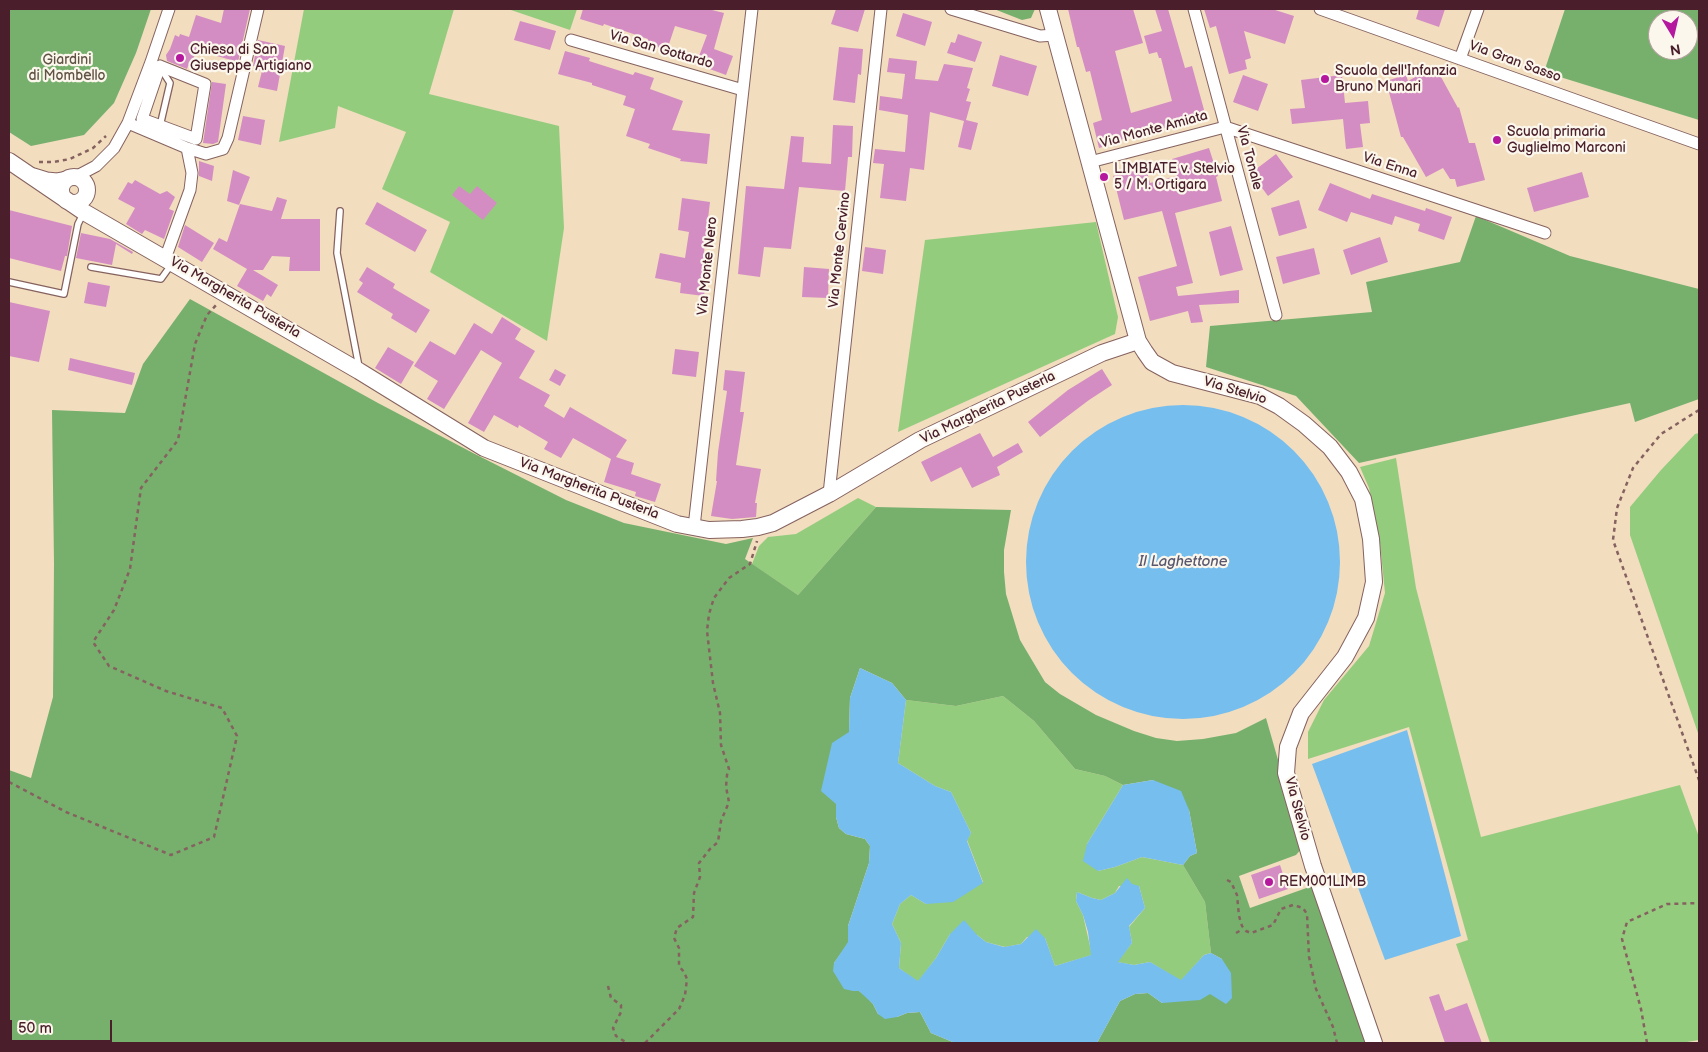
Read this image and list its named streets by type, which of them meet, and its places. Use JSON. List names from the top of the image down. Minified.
{"streets":{"street":["Via San Gottardo","Via Gran Sasso","Via Monte Amiata","Via Tonale","Via Enna","Via Monte Cervino","Via Monte Nero","Via Margherita Pusterla","Via Stelvio"]},"crossings":[["Via San Gottardo","Via Monte Nero"],["Via Monte Amiata","Via Tonale"],["Via Monte Amiata","Via Enna"],["Via Monte Amiata","Via Stelvio"],["Via Tonale","Via Enna"],["Via Monte Cervino","Via Margherita Pusterla"],["Via Monte Nero","Via Margherita Pusterla"],["Via Margherita Pusterla","Via Stelvio"]],"water":["Il Laghettone"],"parks":["Giardini di Mombello"],"places":["Chiesa di San Giuseppe Artigiano","Scuola dell'Infanzia Bruno Munari","Scuola primaria Guglielmo Marconi","LIMBIATE v. Stelvio 5 / M. Ortigara","REM001LIMB"],"scale_bar":"50 m","north":"bottom"}
